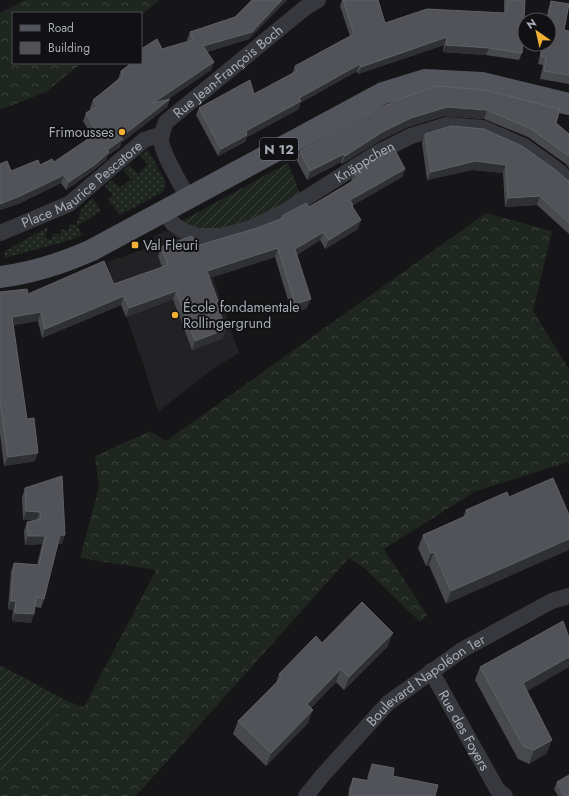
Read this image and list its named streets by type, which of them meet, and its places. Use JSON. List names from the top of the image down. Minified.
{"streets":{"main road":["N 12"],"street":["Rue Jean-François Boch","Knäppchen","Place Maurice Pescatore","Boulevard Napoléon 1er","Rue des Foyers"]},"crossings":[["Rue Jean-François Boch","Place Maurice Pescatore"],["N 12","Knäppchen"],["Boulevard Napoléon 1er","Rue des Foyers"]],"places":{"other":["Frimousses","École fondamentale Rollingergrund"],"transit":["Val Fleuri"]},"legend":["Road","Building"],"north":"top left"}
